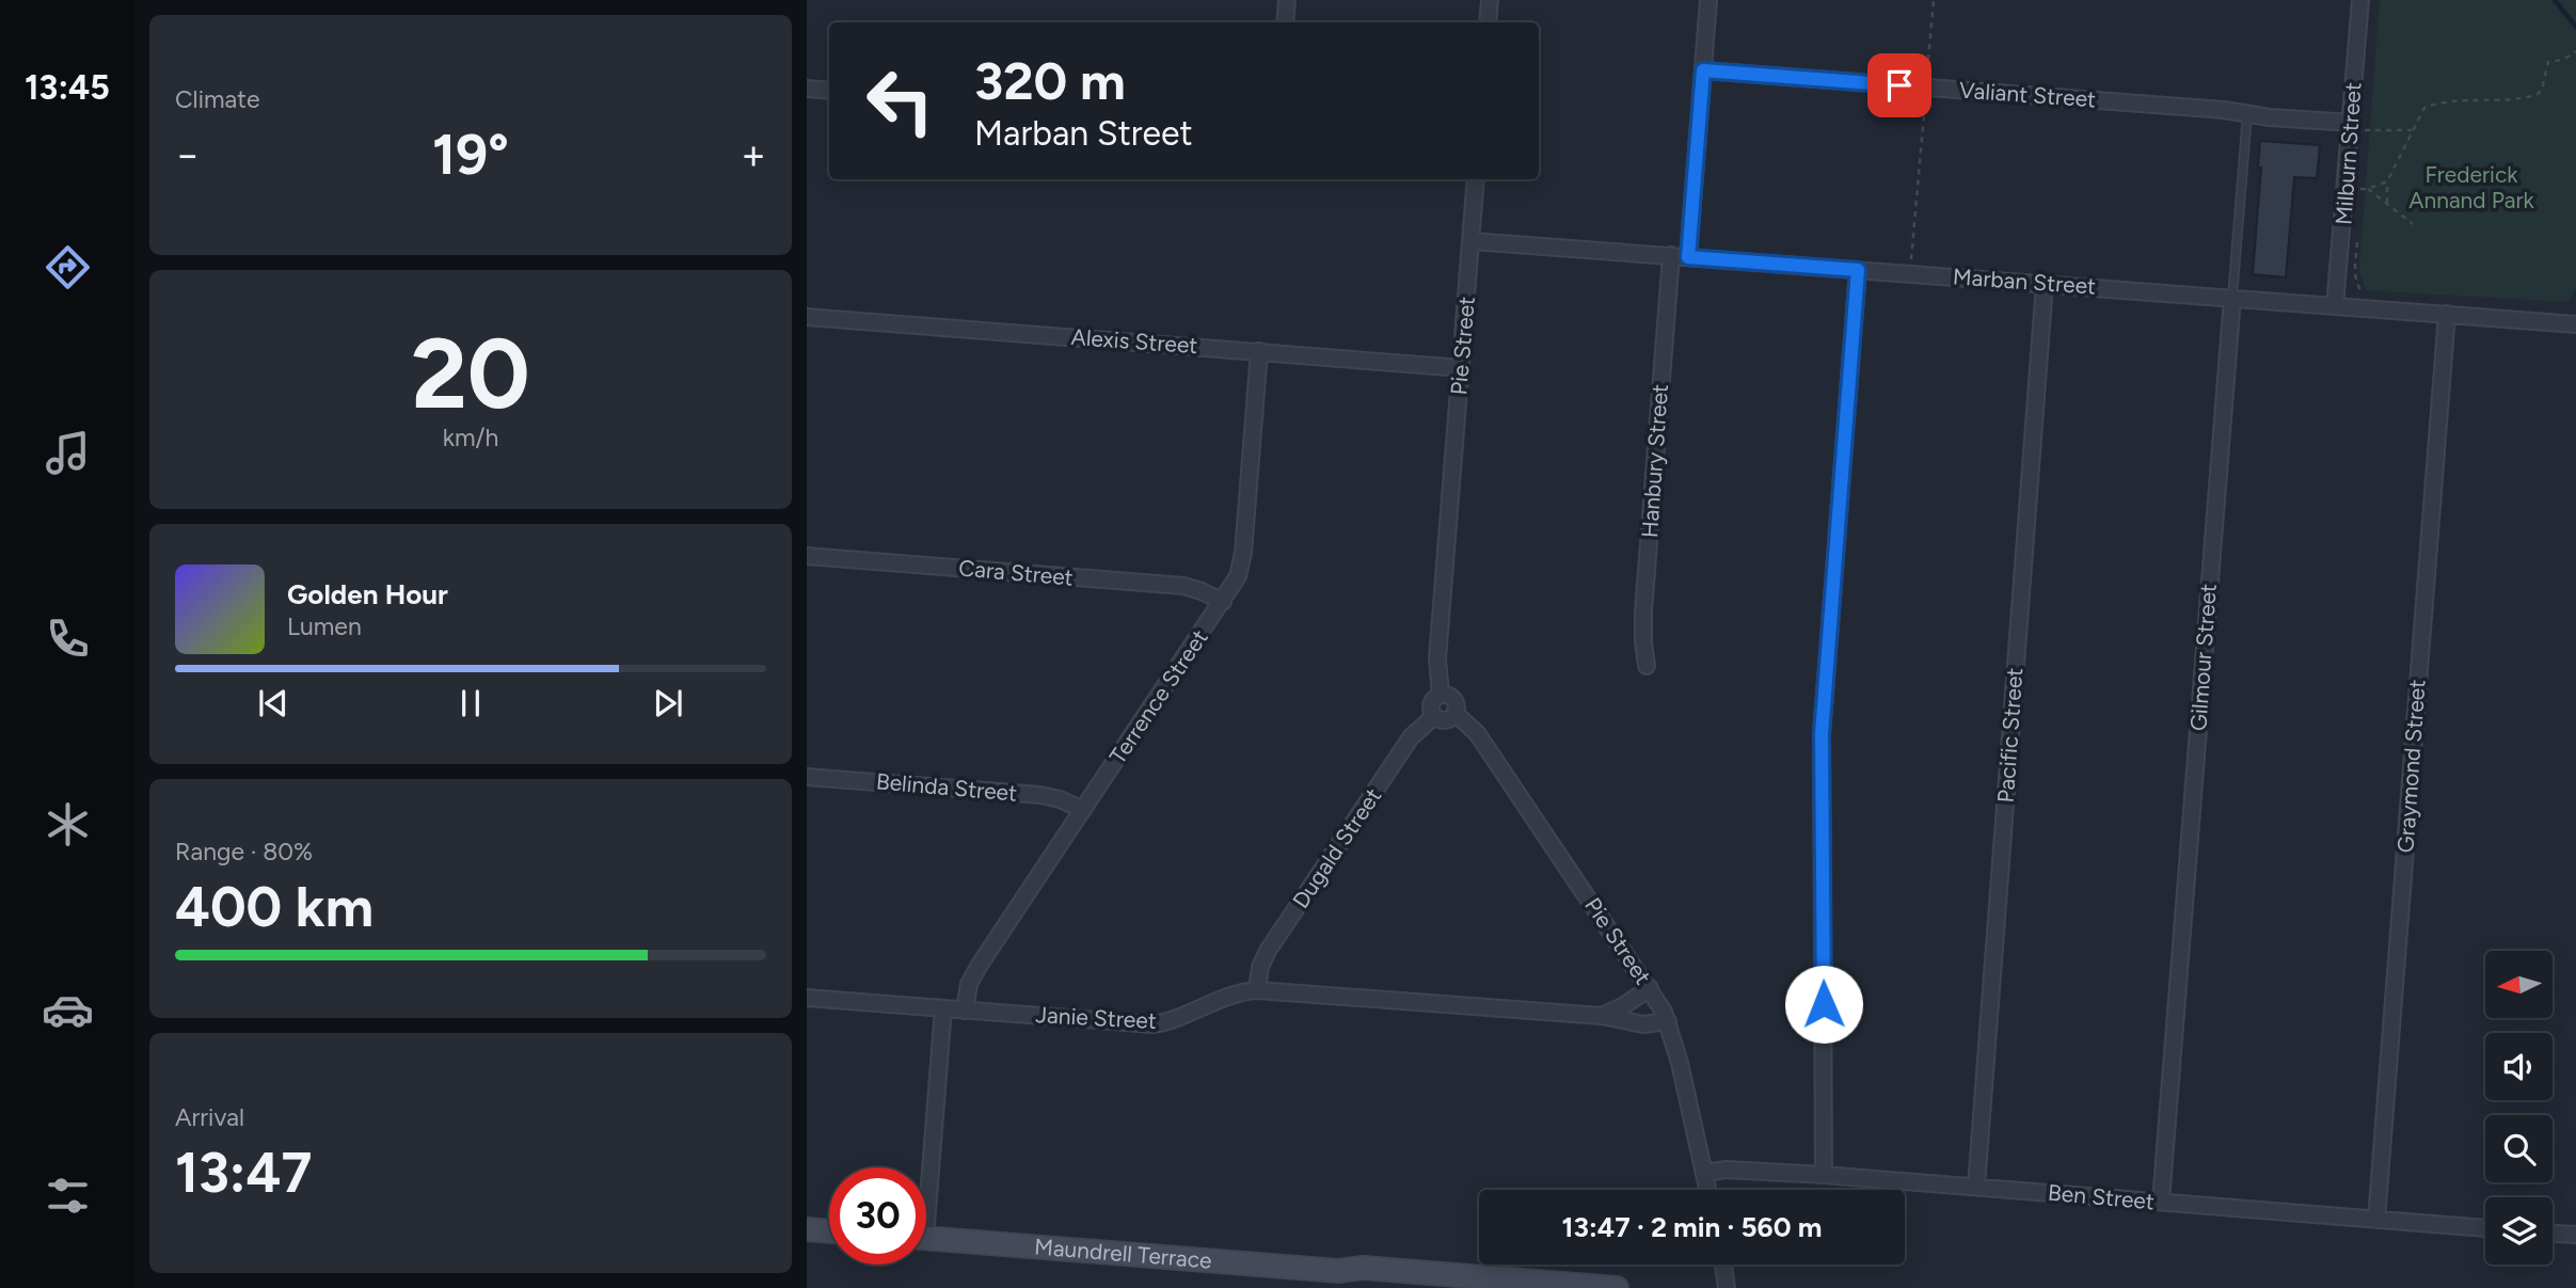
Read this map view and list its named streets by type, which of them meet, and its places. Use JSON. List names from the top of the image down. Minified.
{"streets":{"main road":["Maundrell Terrace"],"street":["Valiant Street","Milburn Street","Marban Street","Alexis Street","Pie Street","Hanbury Street","Cara Street","Gilmour Street","Terrence Street","Pacific Street","Graymond Street","Belinda Street","Dugald Street","Janie Street","Ben Street"]},"crossings":[["Valiant Street","Milburn Street"],["Valiant Street","Gilmour Street"],["Milburn Street","Marban Street"],["Marban Street","Pie Street"],["Marban Street","Hanbury Street"],["Marban Street","Gilmour Street"],["Marban Street","Pacific Street"],["Marban Street","Graymond Street"],["Alexis Street","Pie Street"],["Alexis Street","Terrence Street"],["Pie Street","Dugald Street"],["Pie Street","Janie Street"],["Pie Street","Ben Street"],["Cara Street","Terrence Street"],["Gilmour Street","Ben Street"],["Terrence Street","Belinda Street"],["Terrence Street","Janie Street"],["Pacific Street","Ben Street"],["Graymond Street","Ben Street"],["Dugald Street","Janie Street"]],"parks":["Frederick Annand Park"],"north":"left","page":{"tabs":"13:45","tile":["Climate",["20","km/h"],["Range · 80%","400 km"],["Arrival","13:47"]],"turn":["320 m","Marban Street"],"heat":["−","19°","+"],"song":["Golden Hour","Lumen"],"limit":"30","trip":"13:47 · 2 min · 560 m"}}
